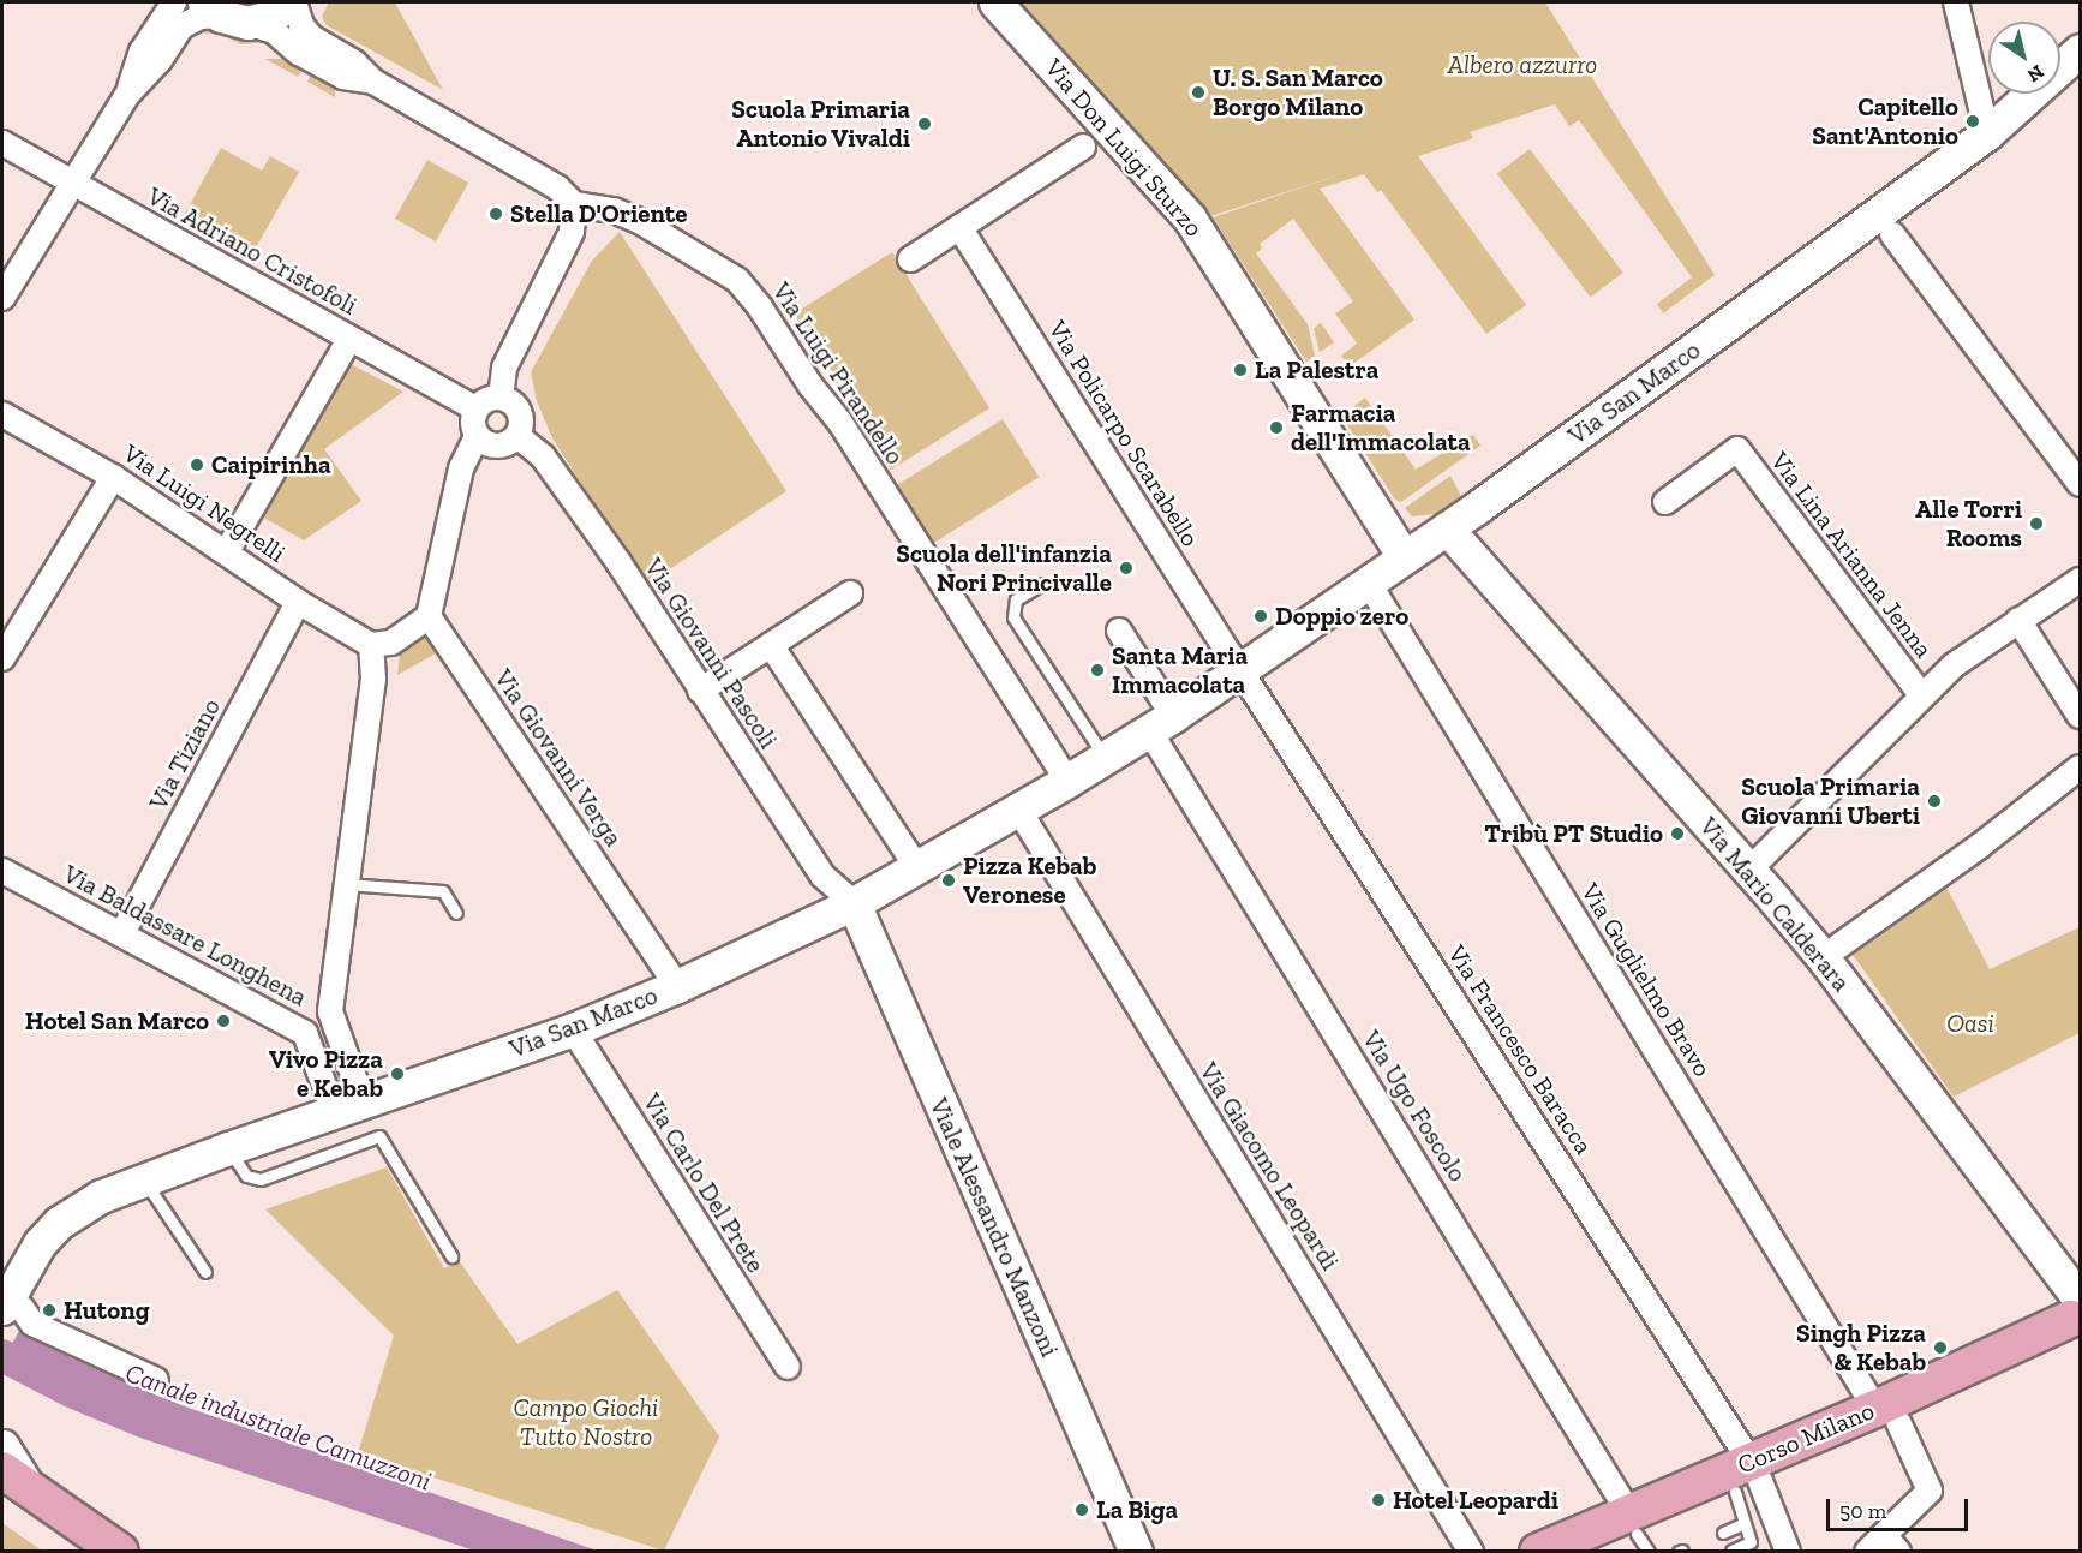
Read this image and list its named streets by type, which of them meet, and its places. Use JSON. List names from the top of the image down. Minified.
{"streets":{"main road":["Via Don Luigi Sturzo","Via San Marco","Via Mario Calderara","Viale Alessandro Manzoni","Corso Milano"],"street":["Via Adriano Cristofoli","Via Luigi Pirandello","Via Policarpo Scarabello","Via Luigi Negrelli","Via Lina Arianna Jenna","Via Giovanni Pascoli","Via Tiziano","Via Giovanni Verga","Via Baldassare Longhena","Via Guglielmo Bravo","Via Francesco Baracca","Via Ugo Foscolo","Via Giacomo Leopardi","Via Carlo Del Prete"]},"crossings":[["Via Don Luigi Sturzo","Via San Marco"],["Via Adriano Cristofoli","Via Giovanni Pascoli"],["Via Luigi Pirandello","Via San Marco"],["Via San Marco","Via Policarpo Scarabello"],["Via San Marco","Via Giovanni Pascoli"],["Via San Marco","Via Giovanni Verga"],["Via San Marco","Via Mario Calderara"],["Via San Marco","Via Baldassare Longhena"],["Via San Marco","Via Guglielmo Bravo"],["Via San Marco","Via Francesco Baracca"],["Via San Marco","Via Ugo Foscolo"],["Via San Marco","Via Giacomo Leopardi"],["Via San Marco","Via Carlo Del Prete"],["Via San Marco","Viale Alessandro Manzoni"],["Via Policarpo Scarabello","Via Francesco Baracca"],["Via Luigi Negrelli","Via Tiziano"],["Via Giovanni Pascoli","Viale Alessandro Manzoni"],["Via Tiziano","Via Baldassare Longhena"],["Via Mario Calderara","Corso Milano"],["Via Guglielmo Bravo","Corso Milano"],["Via Francesco Baracca","Corso Milano"],["Via Ugo Foscolo","Corso Milano"]],"water":["Canale industriale Camuzzoni"],"parks":["Albero azzurro","Oasi","Campo Giochi Tutto Nostro"],"places":["U. S. San Marco Borgo Milano","Capitello Sant'Antonio","Scuola Primaria Antonio Vivaldi","Stella D'Oriente","La Palestra","Farmacia dell'Immacolata","Caipirinha","Alle Torri Rooms","Scuola dell'infanzia Nori Princivalle","Doppio zero","Santa Maria Immacolata","Scuola Primaria Giovanni Uberti","Tribù PT Studio","Pizza Kebab Veronese","Hotel San Marco","Vivo Pizza e Kebab","Hutong","Singh Pizza & Kebab","Hotel Leopardi","La Biga"],"scale_bar":"50 m","north":"bottom right"}
